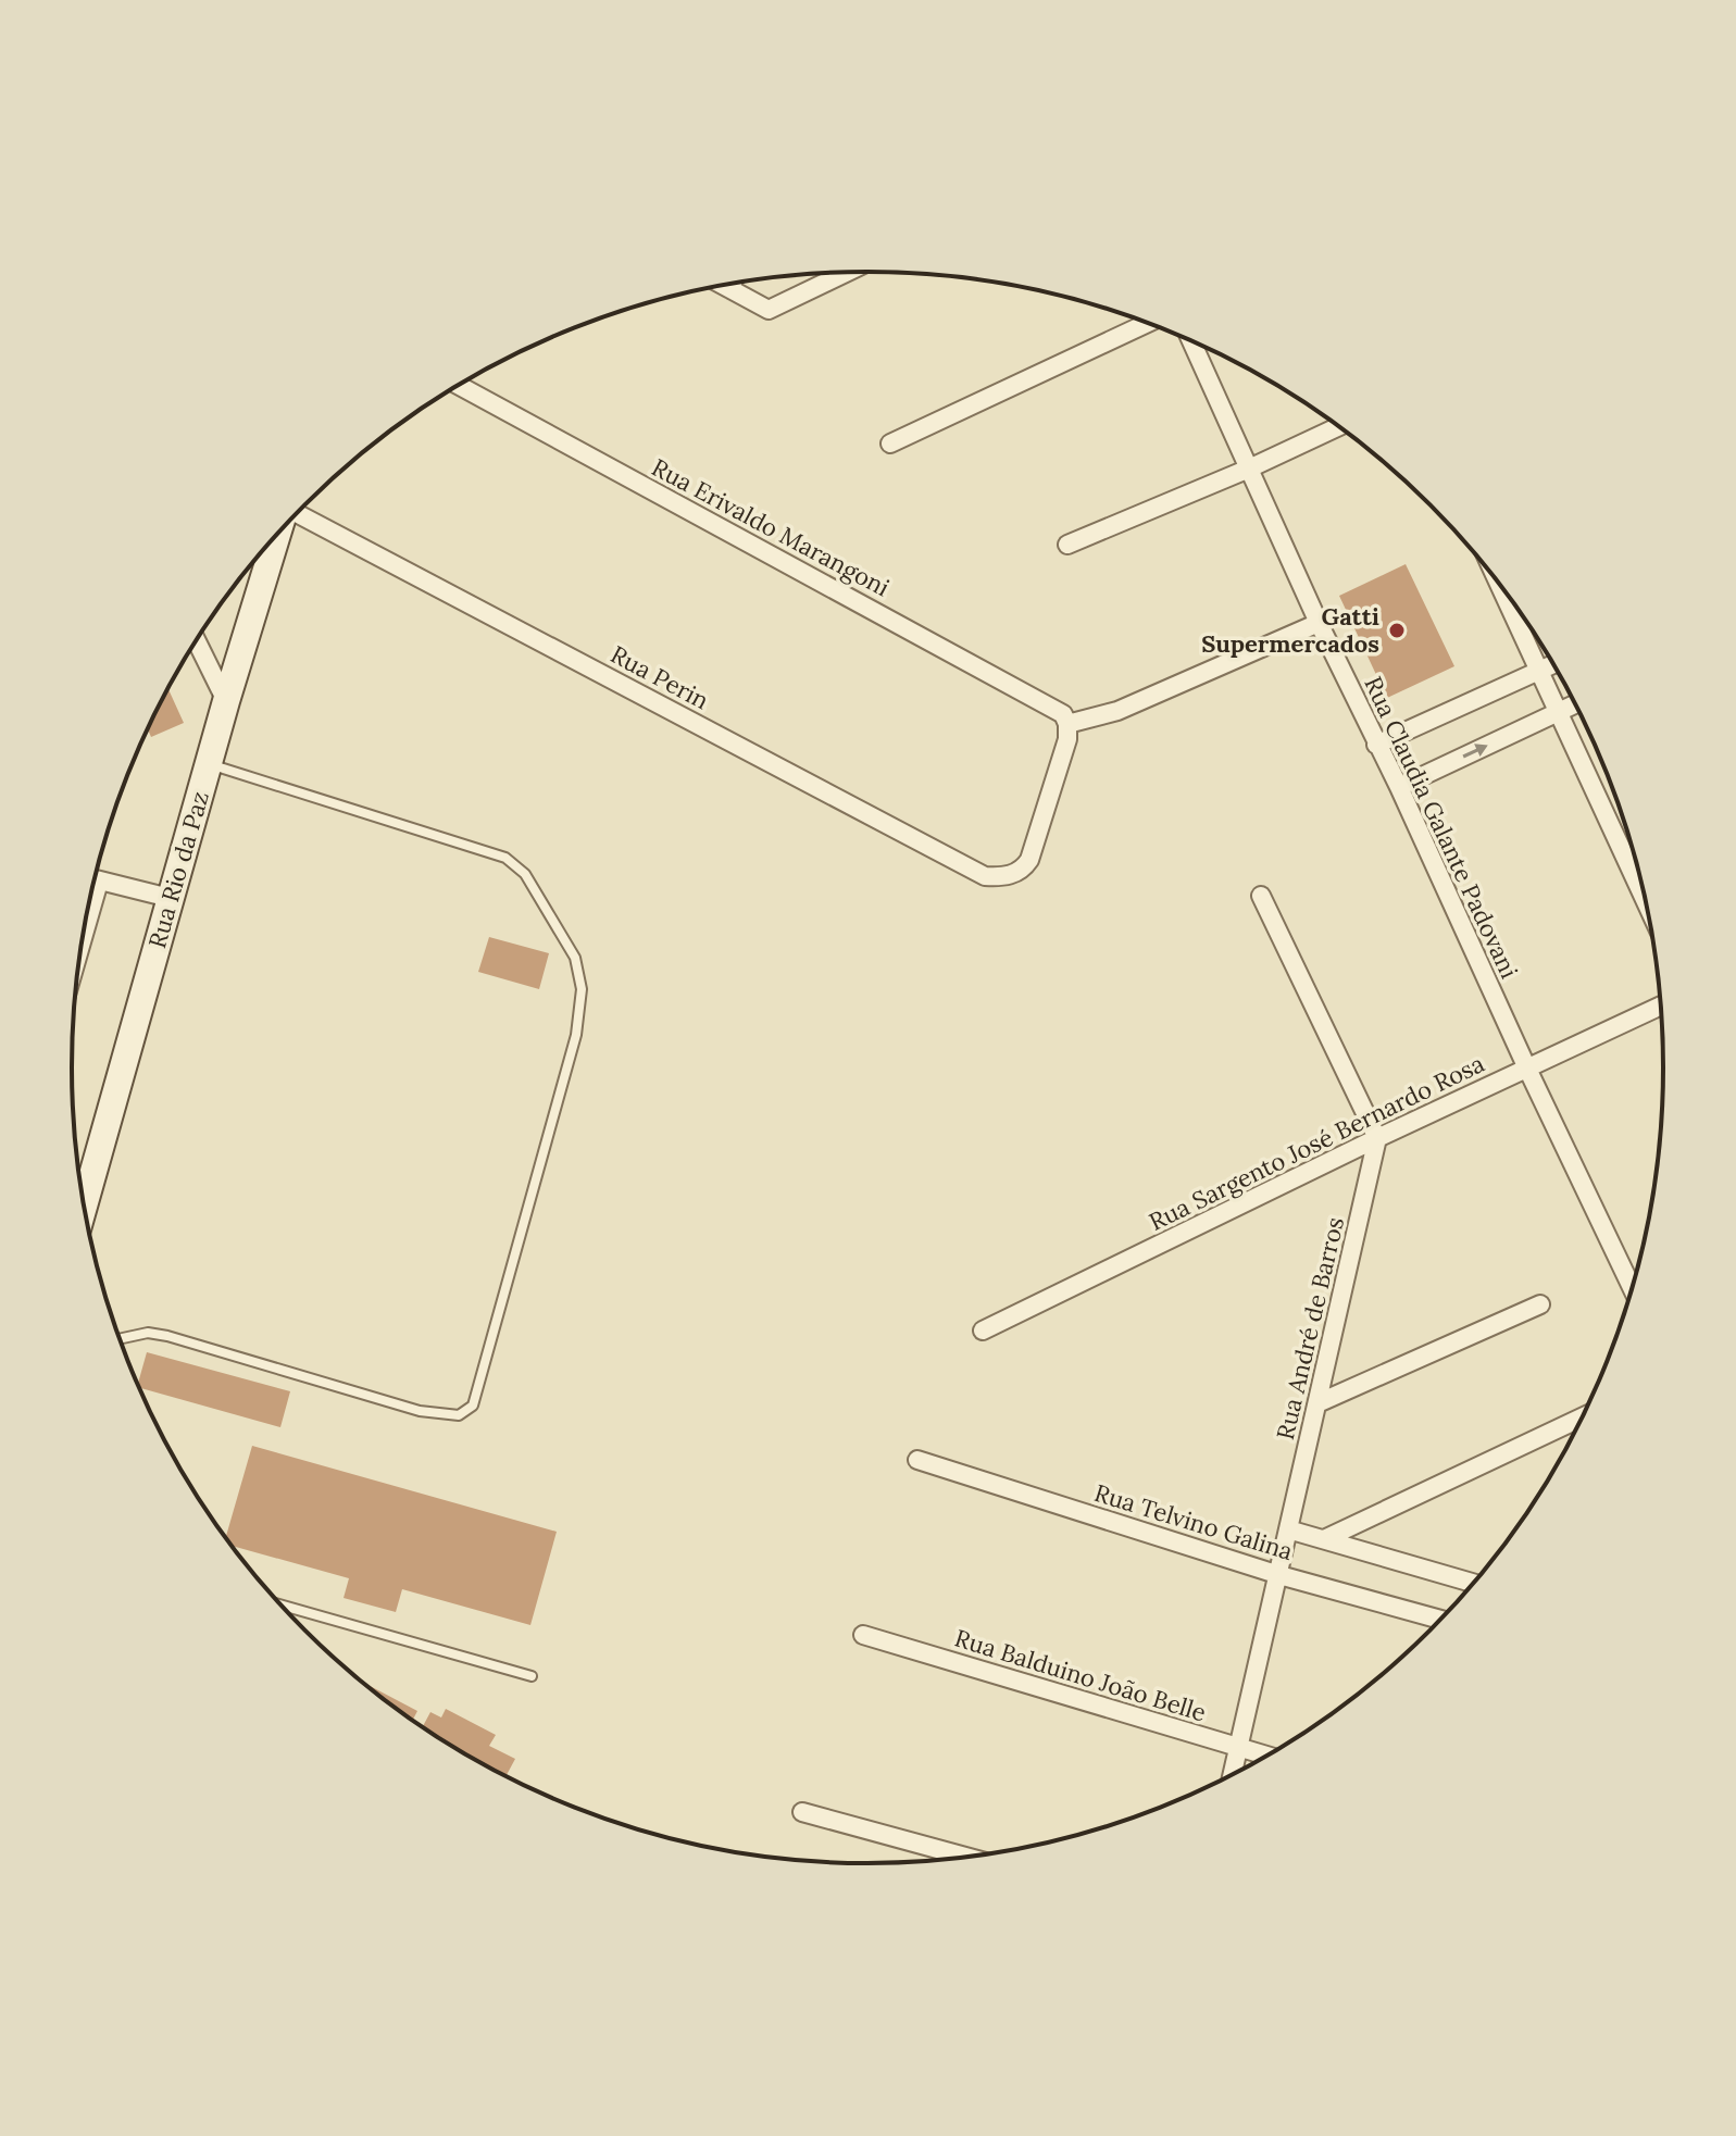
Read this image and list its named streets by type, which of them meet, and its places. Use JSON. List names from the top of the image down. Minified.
{"streets":{"main road":["Rua Rio da Paz"],"street":["Rua Erivaldo Marangoni","Rua Perin","Rua Claudia Galante Padovani","Rua Sargento José Bernardo Rosa","Rua André de Barros","Rua Telvino Galina","Rua Balduino João Belle"]},"crossings":[["Rua Erivaldo Marangoni","Rua Perin"],["Rua Claudia Galante Padovani","Rua Sargento José Bernardo Rosa"],["Rua Sargento José Bernardo Rosa","Rua André de Barros"],["Rua André de Barros","Rua Telvino Galina"],["Rua André de Barros","Rua Balduino João Belle"]],"places":["Gatti Supermercados"]}
